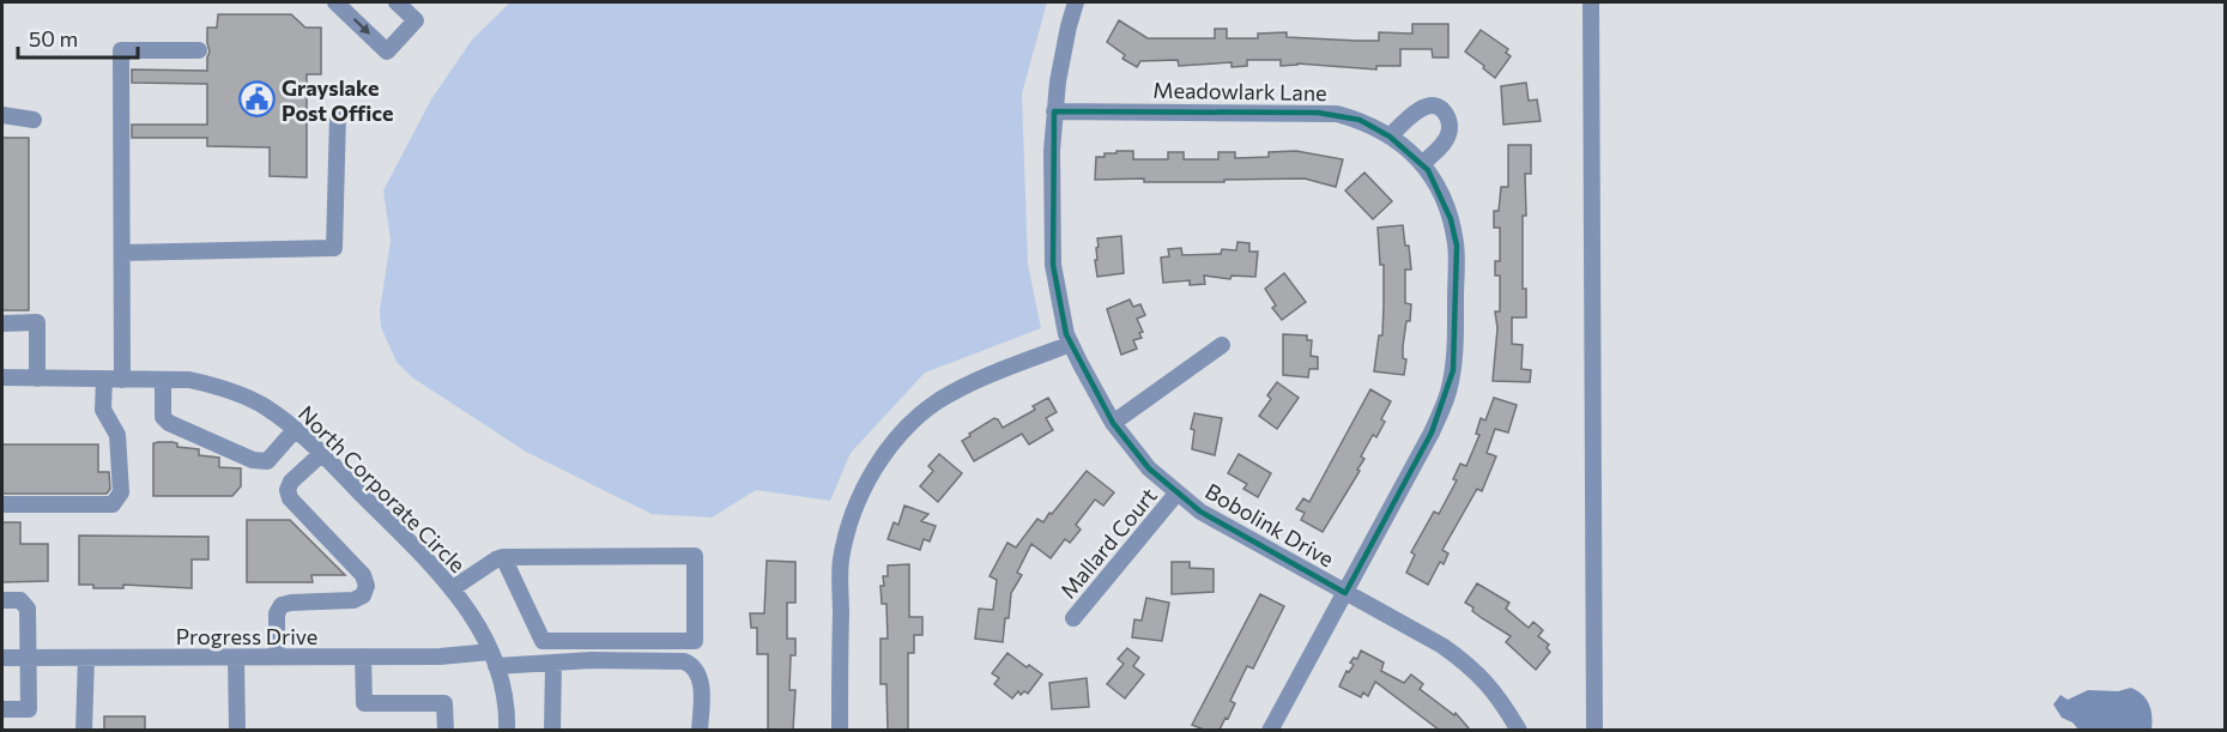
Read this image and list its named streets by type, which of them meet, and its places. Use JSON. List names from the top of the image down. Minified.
{"streets":{"street":["Meadowlark Lane","North Corporate Circle","Bobolink Drive","Mallard Court","Progress Drive"]},"crossings":[["Meadowlark Lane","Bobolink Drive"],["North Corporate Circle","Progress Drive"],["Bobolink Drive","Mallard Court"]],"places":{"public building":["Grayslake Post Office"]},"scale_bar":"50 m"}
